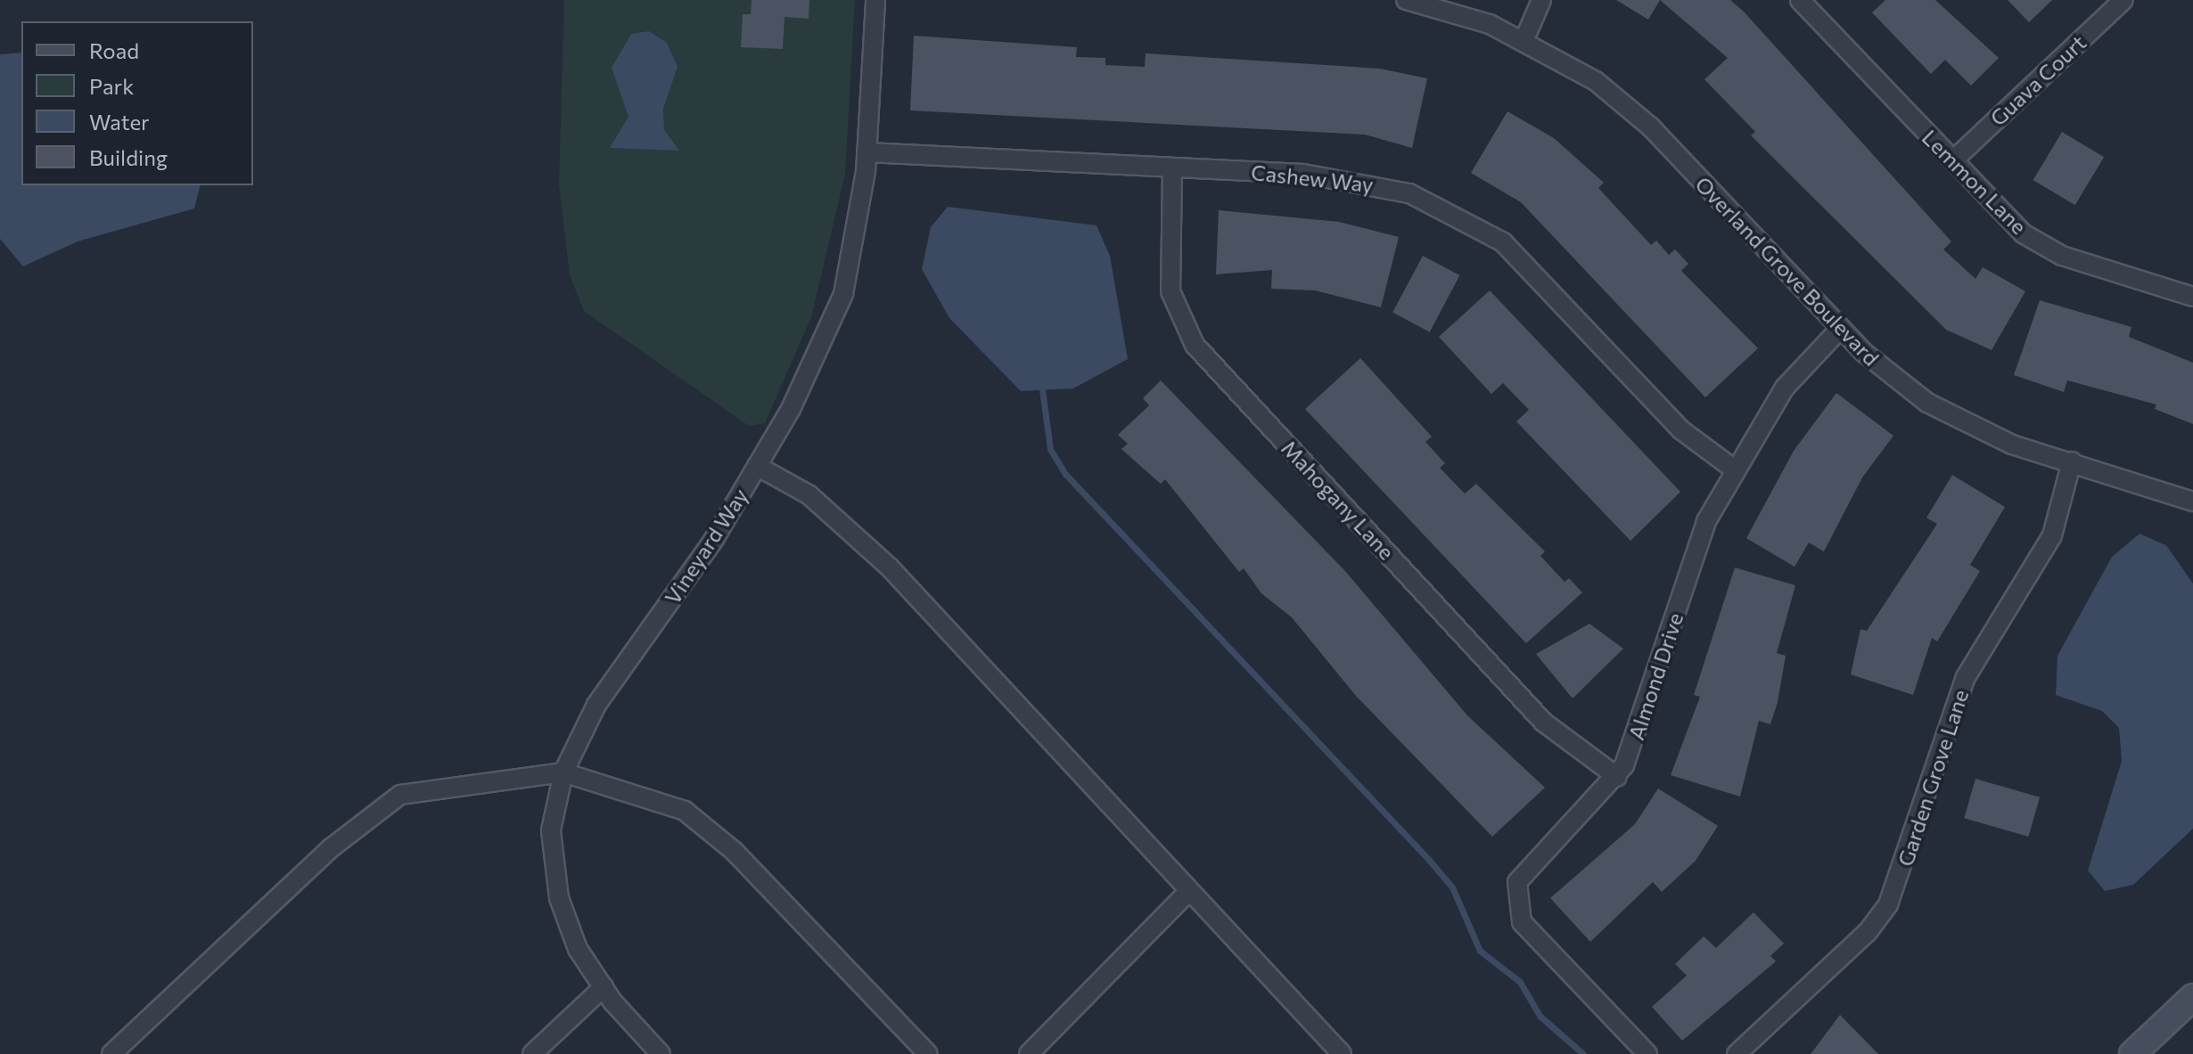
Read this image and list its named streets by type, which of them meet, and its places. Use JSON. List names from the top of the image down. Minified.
{"streets":{"street":["Guava Court","Cashew Way","Lemmon Lane","Overland Grove Boulevard","Mahogany Lane","Vineyard Way","Almond Drive","Garden Grove Lane"]},"crossings":[["Guava Court","Lemmon Lane"],["Cashew Way","Mahogany Lane"],["Cashew Way","Vineyard Way"],["Cashew Way","Almond Drive"],["Overland Grove Boulevard","Almond Drive"],["Overland Grove Boulevard","Garden Grove Lane"],["Mahogany Lane","Almond Drive"]],"legend":["Road","Park","Water","Building"]}
